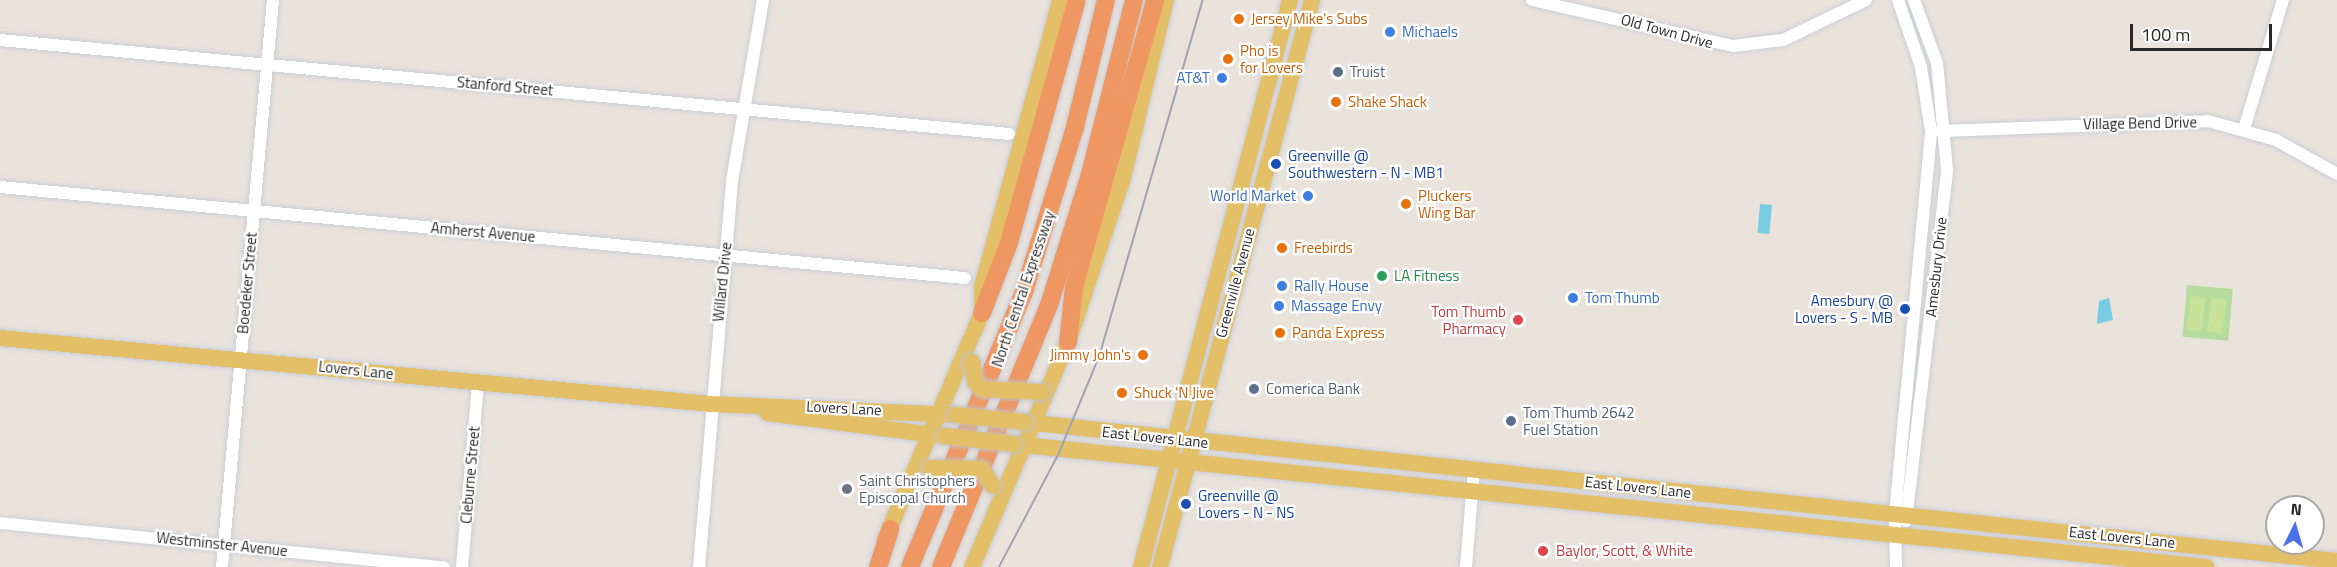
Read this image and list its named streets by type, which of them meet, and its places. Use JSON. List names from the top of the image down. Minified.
{"streets":{"highway":["North Central Expressway"],"main road":["Greenville Avenue","Lovers Lane","East Lovers Lane"],"street":["Old Town Drive","Stanford Street","Village Bend Drive","Amherst Avenue","Amesbury Drive","Willard Drive","Boedeker Street","Cleburne Street","Westminster Avenue"]},"crossings":[["Stanford Street","Willard Drive"],["Stanford Street","Boedeker Street"],["Village Bend Drive","Amesbury Drive"],["Amherst Avenue","Willard Drive"],["Amherst Avenue","Boedeker Street"],["Amesbury Drive","East Lovers Lane"],["Willard Drive","Lovers Lane"],["Boedeker Street","Lovers Lane"],["Boedeker Street","Westminster Avenue"],["Greenville Avenue","East Lovers Lane"],["North Central Expressway","Lovers Lane"],["North Central Expressway","East Lovers Lane"],["Lovers Lane","East Lovers Lane"],["Lovers Lane","Cleburne Street"]],"places":["Jersey Mike's Subs","Michaels","Pho is for Lovers","Truist","AT&T","Shake Shack","Greenville @ Southwestern - N - MB1","World Market","Pluckers Wing Bar","Freebirds","LA Fitness","Rally House","Tom Thumb","Massage Envy","Amesbury @ Lovers - S - MB","Tom Thumb Pharmacy","Panda Express","Jimmy John's","Comerica Bank","Shuck 'N Jive","Tom Thumb 2642 Fuel Station","Saint Christophers Episcopal Church","Greenville @ Lovers - N - NS","Baylor, Scott, & White"],"scale_bar":"100 m","north":"top"}
